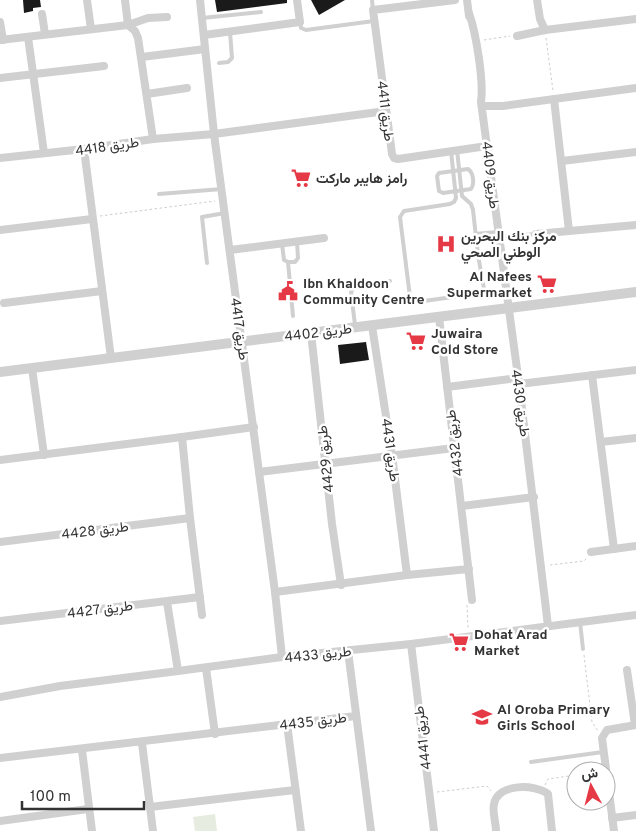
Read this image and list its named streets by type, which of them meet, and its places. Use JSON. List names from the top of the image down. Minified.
{"streets":{"street":["طريق 4411","طريق 4418","طريق 4409","طريق 4417","طريق 4402","طريق 4430","طريق 4432","طريق 4431","طريق 4429","طريق 4428","طريق 4427","طريق 4433","طريق 4435","طريق 4441"]},"crossings":[["طريق 4411","طريق 4418"],["طريق 4411","طريق 4409"],["طريق 4418","طريق 4417"],["طريق 4409","طريق 4402"],["طريق 4409","طريق 4430"],["طريق 4417","طريق 4402"],["طريق 4417","طريق 4433"],["طريق 4402","طريق 4430"],["طريق 4402","طريق 4432"],["طريق 4402","طريق 4431"],["طريق 4402","طريق 4429"],["طريق 4430","طريق 4433"],["طريق 4433","طريق 4441"]],"places":{"supermarket":["رامز هايبر ماركت","Al Nafees Supermarket","Juwaira Cold Store","Dohat Arad Market"],"hospital":["مركز بنك البحرين الوطني الصحي"],"public building":["Ibn Khaldoon Community Centre"],"school or university":["Al Oroba Primary Girls School"]},"scale_bar":"100 m","north":"top"}
